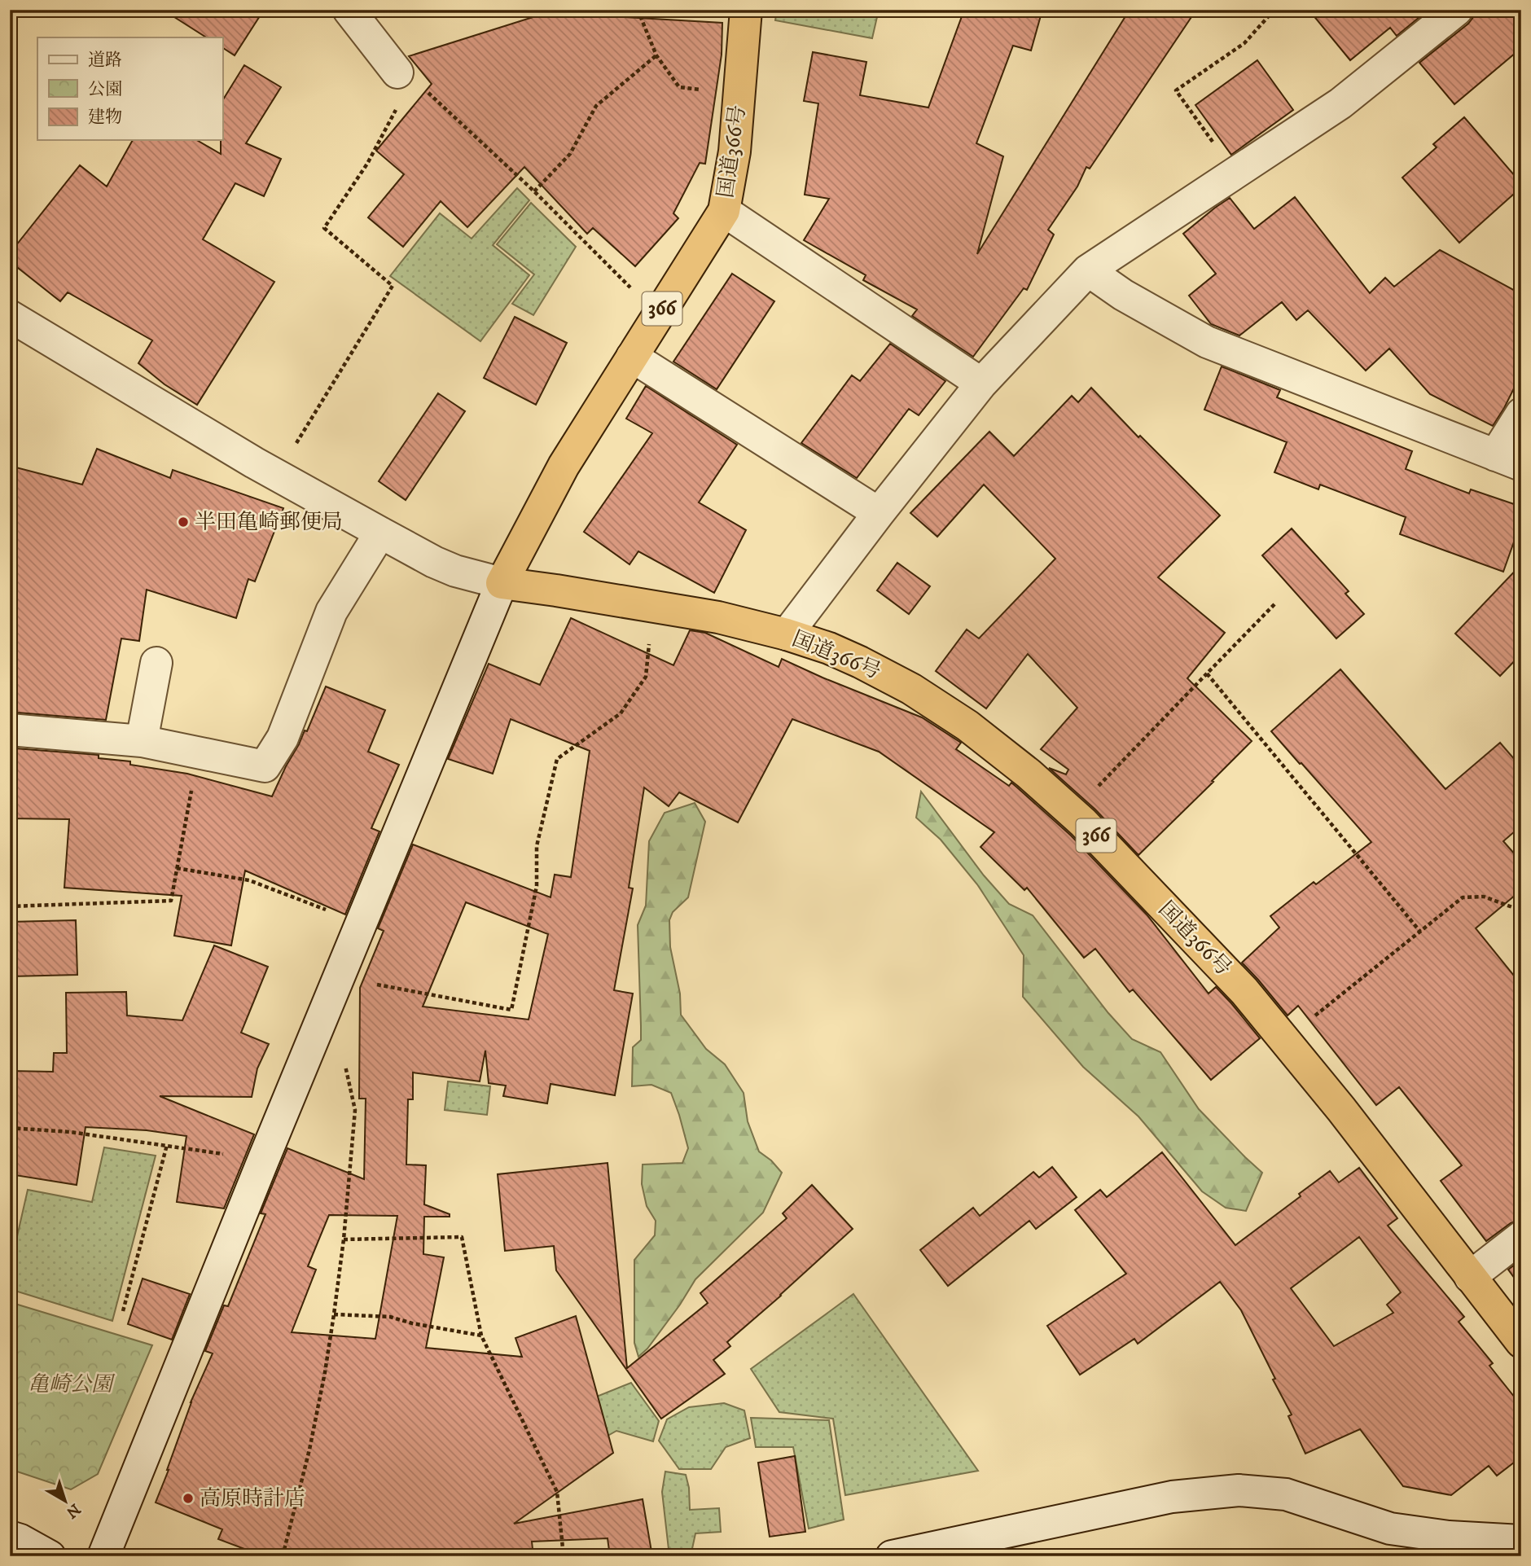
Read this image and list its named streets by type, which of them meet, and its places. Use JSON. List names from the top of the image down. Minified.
{"streets":{"highway":["国道366号","366"]},"parks":["亀崎公園"],"places":["半田亀崎郵便局","高原時計店"],"legend":["道路","公園","建物"],"north":"bottom right"}
